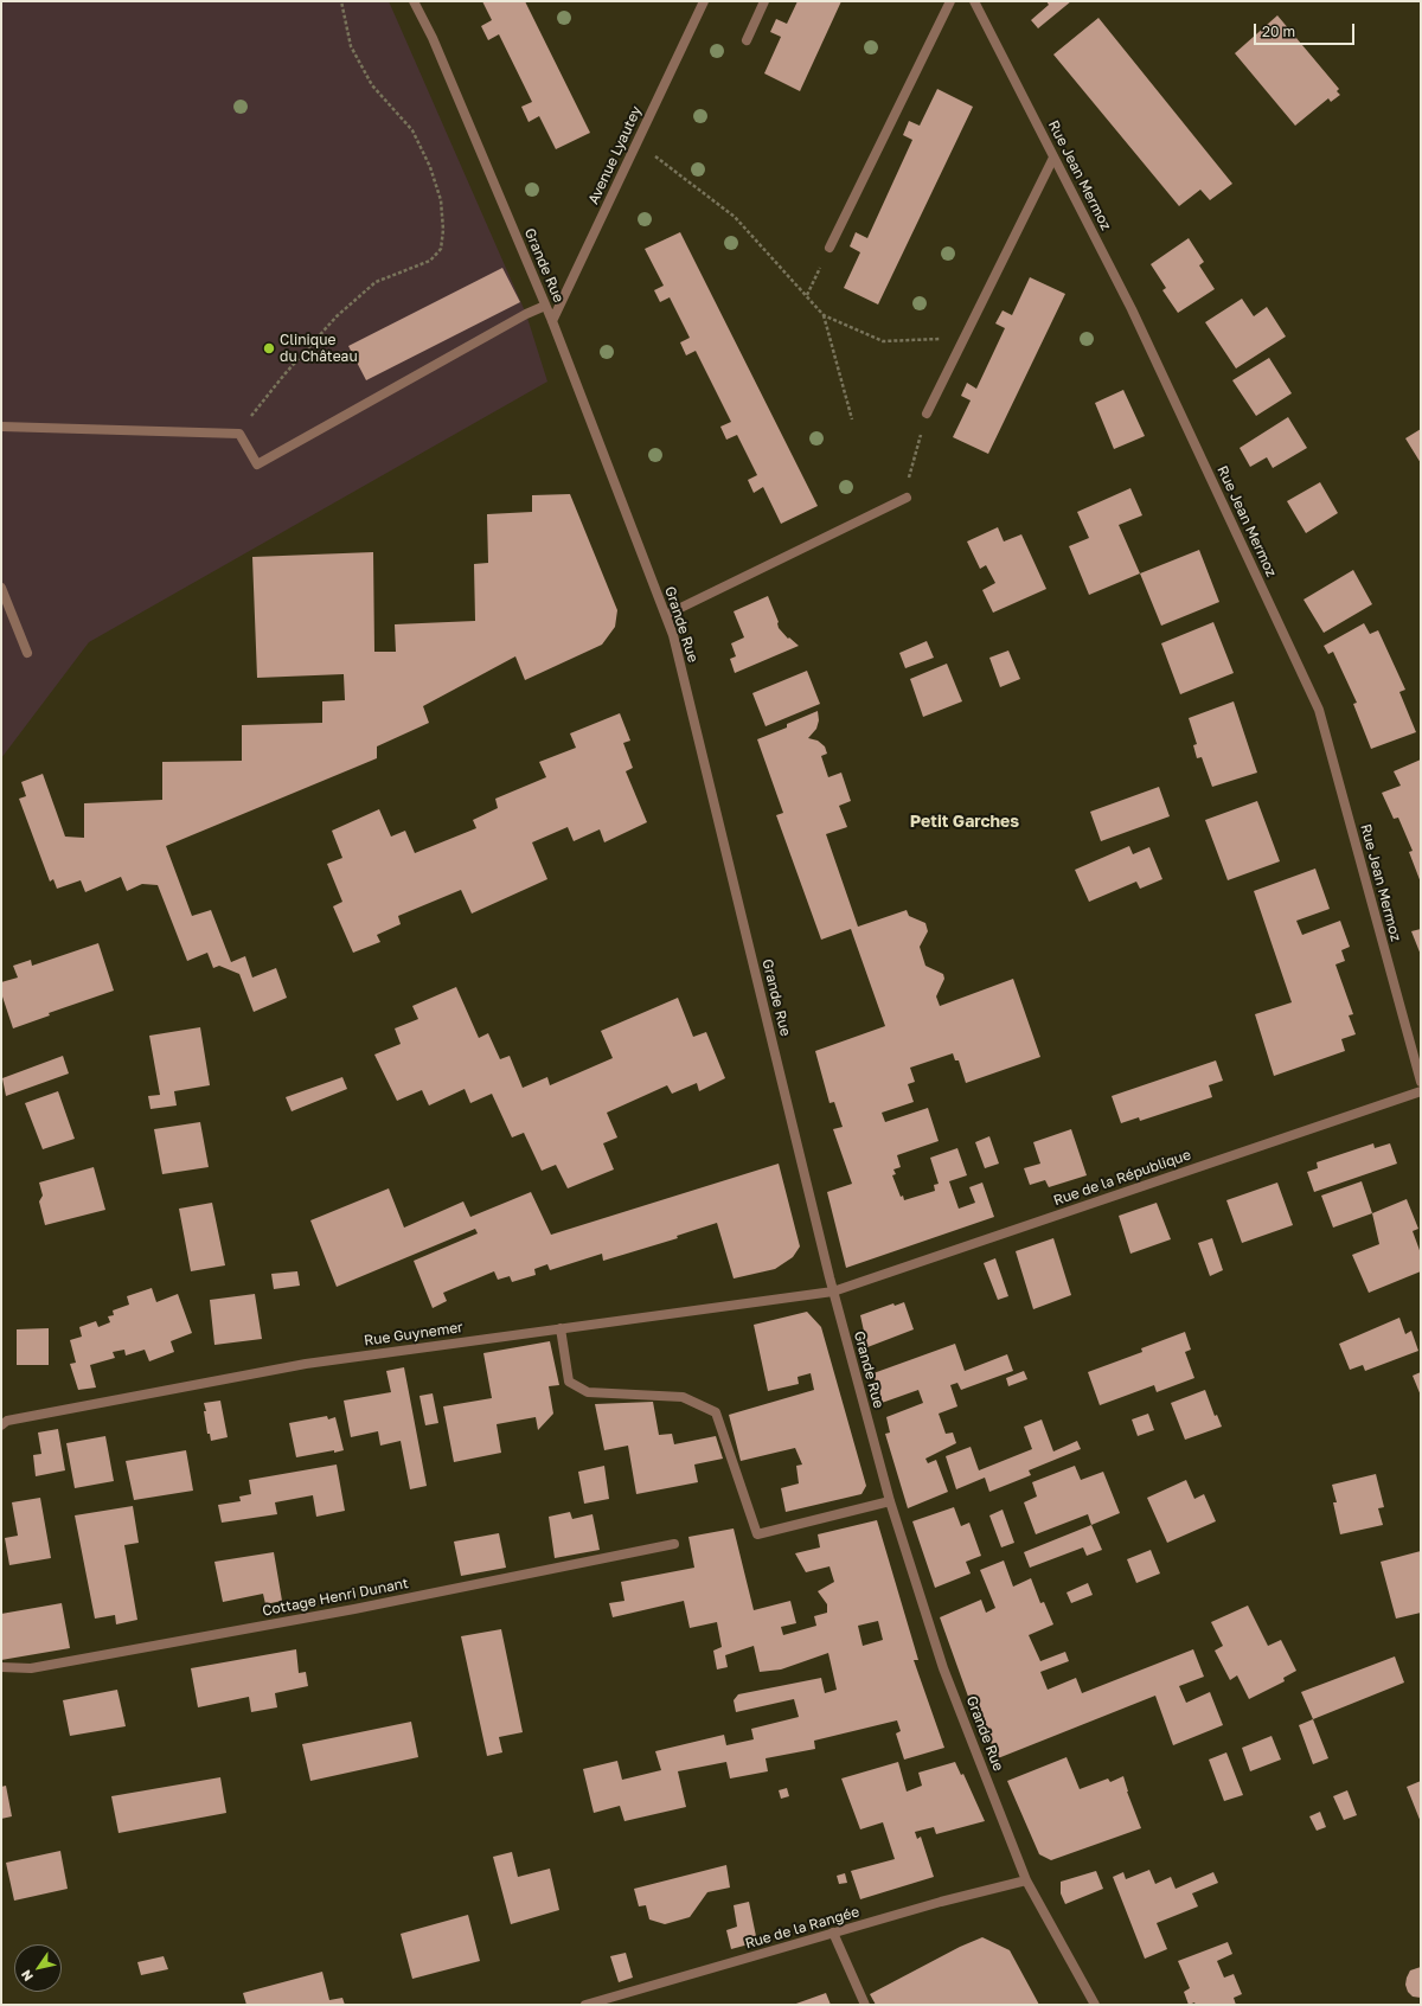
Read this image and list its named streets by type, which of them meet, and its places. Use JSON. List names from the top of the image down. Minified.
{"streets":{"street":["Avenue Lyautey","Rue Jean Mermoz","Grande Rue","Rue de la République","Rue Guynemer","Cottage Henri Dunant","Rue de la Rangée"]},"crossings":[["Avenue Lyautey","Grande Rue"],["Grande Rue","Rue de la République"],["Grande Rue","Rue Guynemer"],["Grande Rue","Rue de la Rangée"],["Rue de la République","Rue Guynemer"]],"districts":["Petit Garches"],"places":["Clinique du Château"],"scale_bar":"20 m","north":"bottom left"}
